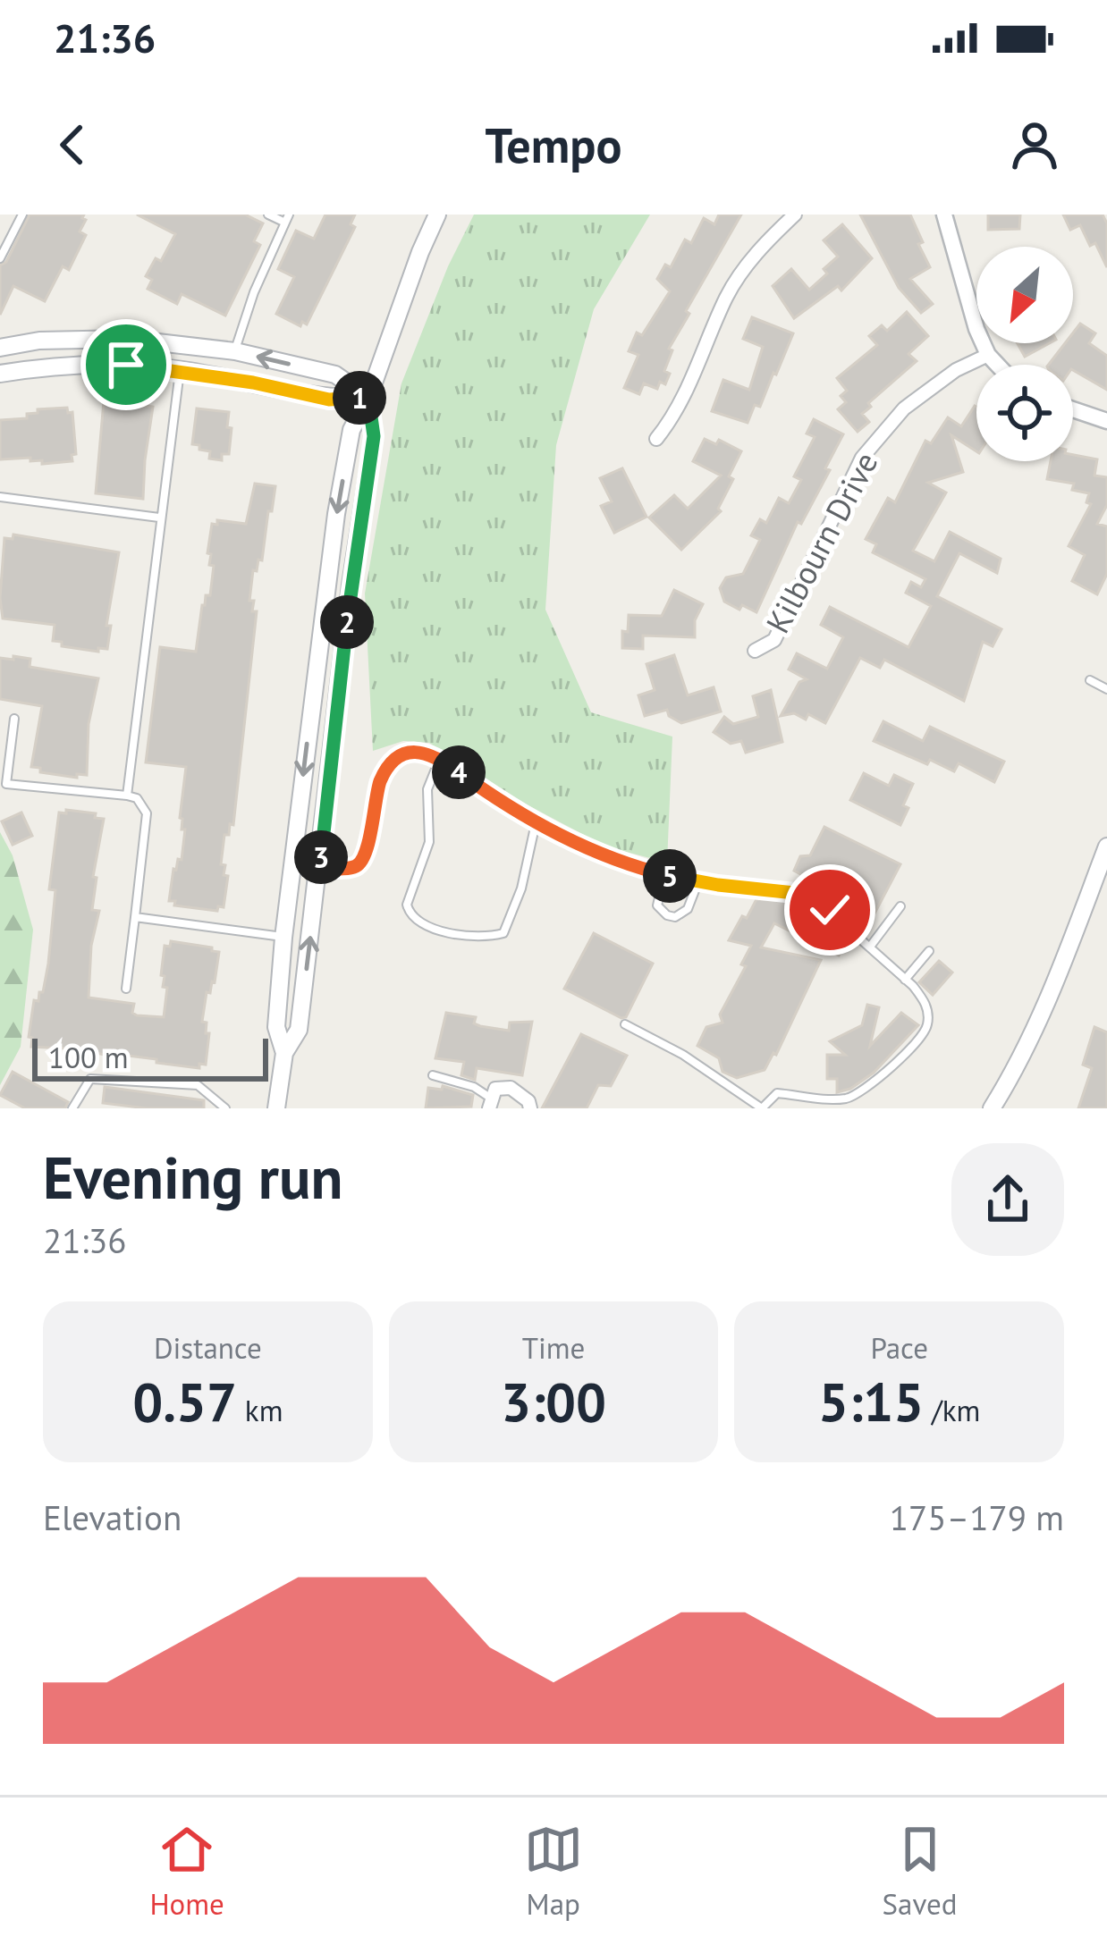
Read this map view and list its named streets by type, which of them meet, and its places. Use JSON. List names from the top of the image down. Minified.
{"streets":{"street":["Kilbourn Drive"]},"scale_bar":"100 m","north":"bottom left","page":{"status":"21:36","header":"Tempo","pins":["1","2","4","3","5"],"scale":"100 m","heading":["Evening run","21:36"],"stats":[["Distance","0.57 km"],["Time","3:00"],["Pace","5:15 /km"]],"chart":["Elevation","175–179 m"],"tabs":["Home","Map","Saved"]}}
